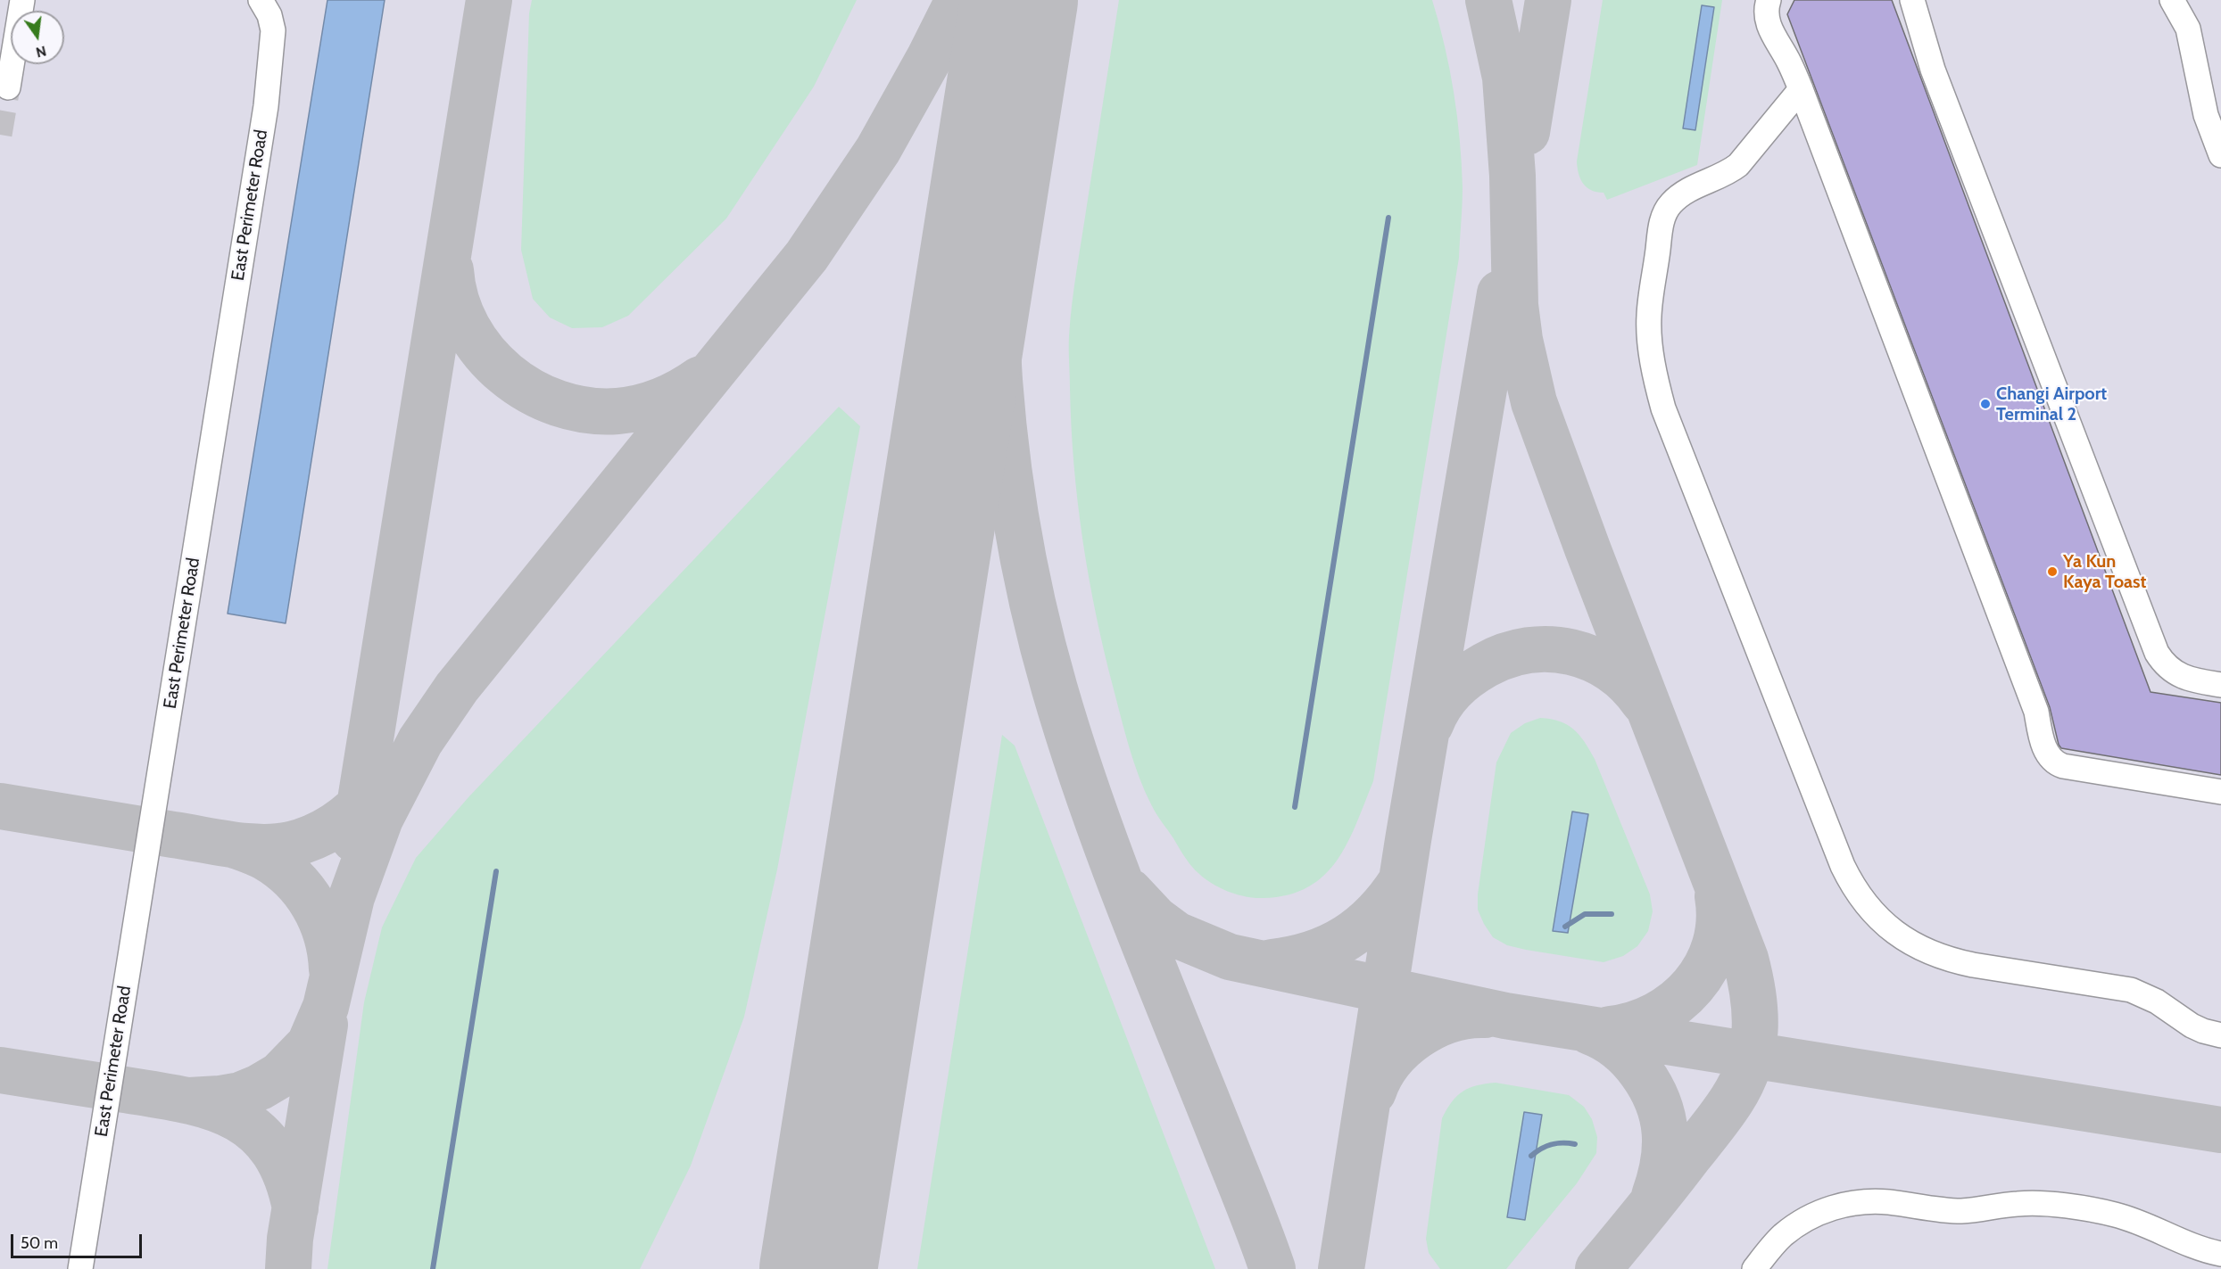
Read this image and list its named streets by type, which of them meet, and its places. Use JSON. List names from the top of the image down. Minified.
{"streets":{"street":["East Perimeter Road"]},"places":["Changi Airport Terminal 2","Ya Kun Kaya Toast"],"scale_bar":"50 m","north":"bottom"}
